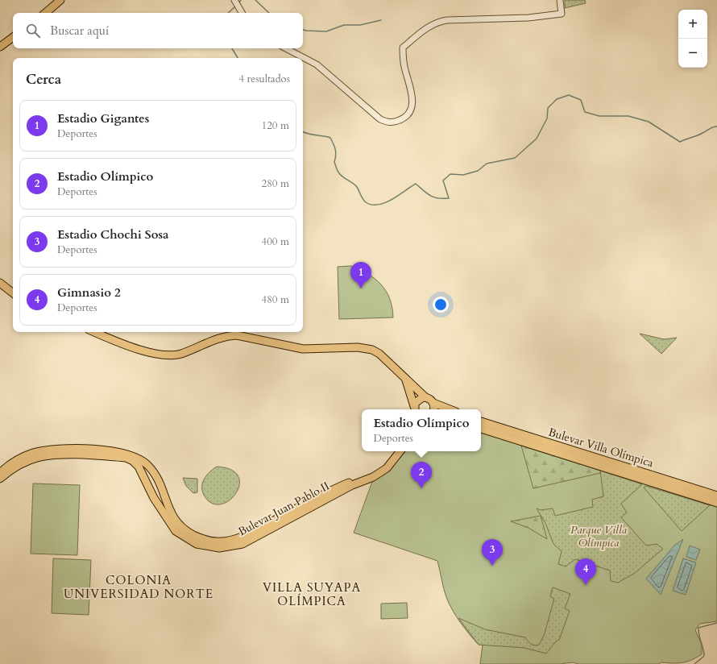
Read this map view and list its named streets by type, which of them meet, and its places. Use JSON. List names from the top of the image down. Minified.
{"streets":{"main road":["Bulevar Villa Olímpica","Bulevar Juan Pablo II"]},"districts":["COLONIA UNIVERSIDAD NORTE","VILLA SUYAPA OLÍMPICA"],"parks":["Parque Villa Olímpica"],"page":{"map_buttons":["+","−"],"search":"Buscar aquí","heading":["Cerca","4 resultados"],"list":[{"mark":"1","name":"Estadio Gigantes","note":"Deportes","value":"120 m"},{"mark":"2","name":"Estadio Olímpico","note":"Deportes","value":"280 m"},{"mark":"3","name":"Estadio Chochi Sosa","note":"Deportes","value":"400 m"},{"mark":"4","name":"Gimnasio 2","note":"Deportes","value":"480 m"}],"pins":["1","2","3","4"],"popup":["Estadio Olímpico","Deportes"]}}
